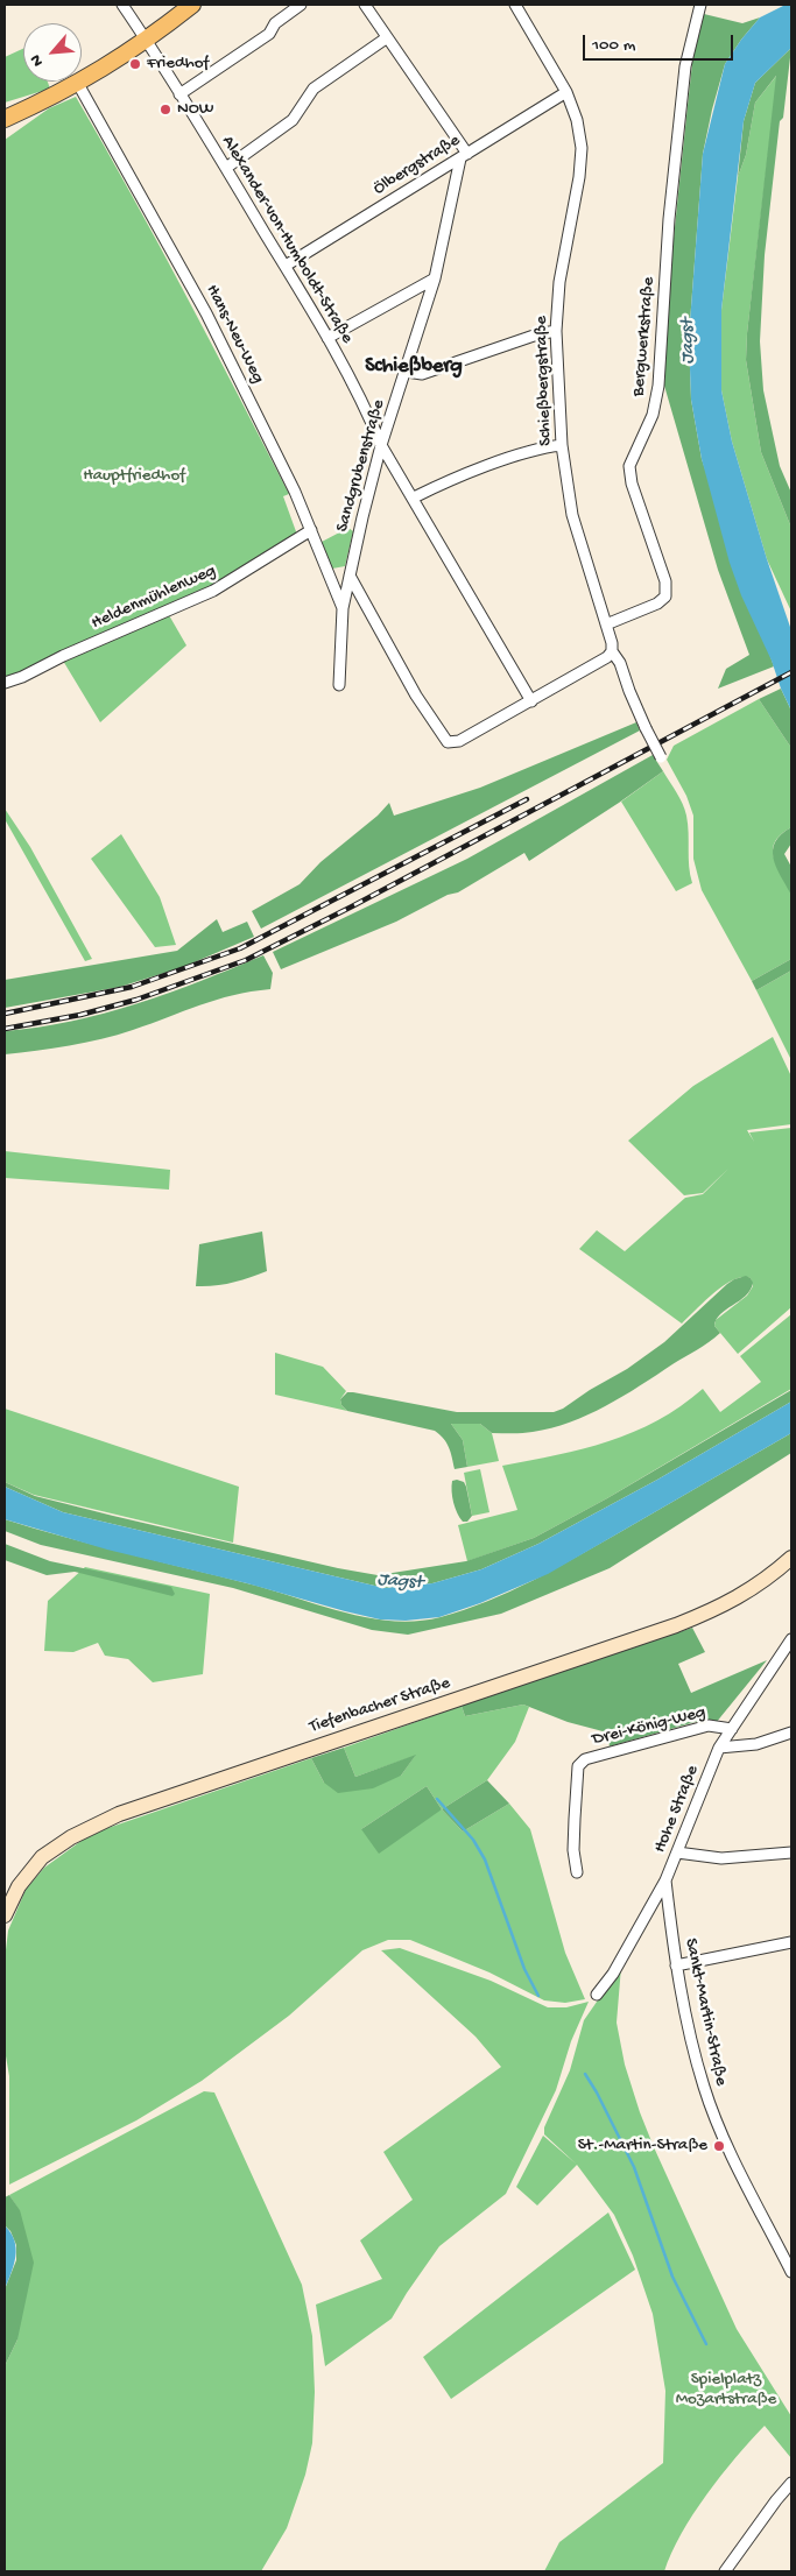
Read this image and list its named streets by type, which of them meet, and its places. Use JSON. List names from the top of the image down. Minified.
{"streets":{"main road":["Tiefenbacher Straße"],"street":["Ölbergstraße","Alexander-von-Humboldt-Straße","Hans-Neu-Weg","Bergwerkstraße","Schießbergstraße","Sandgrubenstraße","Heldenmühlenweg","Drei-König-Weg","Hohe Straße","Sankt-Martin-Straße"]},"crossings":[["Ölbergstraße","Alexander-von-Humboldt-Straße"],["Ölbergstraße","Schießbergstraße"],["Ölbergstraße","Sandgrubenstraße"],["Alexander-von-Humboldt-Straße","Sandgrubenstraße"],["Hans-Neu-Weg","Sandgrubenstraße"],["Hans-Neu-Weg","Heldenmühlenweg"],["Bergwerkstraße","Schießbergstraße"],["Drei-König-Weg","Hohe Straße"],["Hohe Straße","Sankt-Martin-Straße"]],"districts":["Schießberg"],"water":["Jagst"],"parks":["Hauptfriedhof","Spielplatz Mozartstraße"],"places":["Friedhof","NOW","St.-Martin-Straße"],"scale_bar":"100 m","north":"bottom left"}
